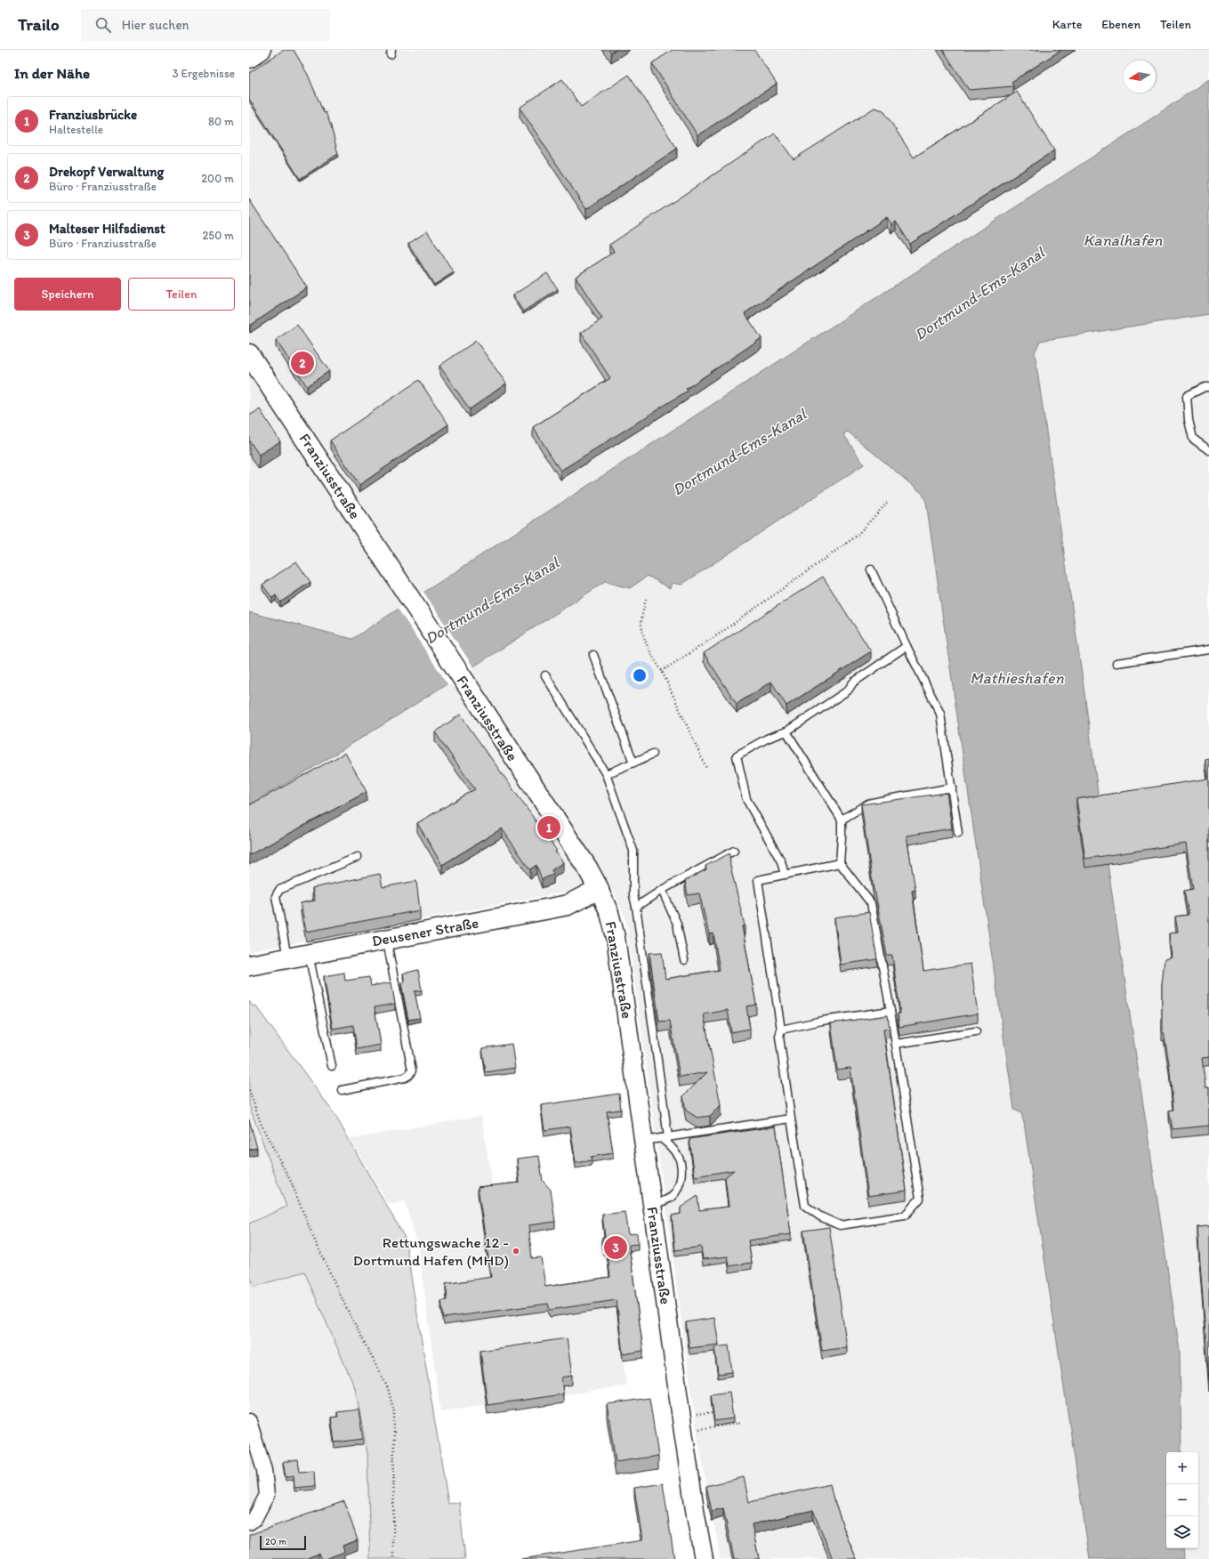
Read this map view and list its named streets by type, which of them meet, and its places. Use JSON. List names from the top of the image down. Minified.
{"streets":{"main road":["Franziusstraße","Deusener Straße"]},"crossings":[["Franziusstraße","Deusener Straße"]],"water":["Kanalhafen","Dortmund-Ems-Kanal","Mathieshafen"],"places":["Rettungswache 12 - Dortmund Hafen (MHD)"],"scale_bar":"20 m","north":"left","page":{"header":"Trailo","search":"Hier suchen","nav":["Karte","Ebenen","Teilen"],"heading":["In der Nähe","3 Ergebnisse"],"list":[{"mark":"1","name":"Franziusbrücke","note":"Haltestelle","value":"80 m"},{"mark":"2","name":"Drekopf Verwaltung","note":"Büro · Franziusstraße","value":"200 m"},{"mark":"3","name":"Malteser Hilfsdienst","note":"Büro · Franziusstraße","value":"250 m"}],"buttons":["Speichern","Teilen"],"pins":["2","1","3"],"map_buttons":["+","−"],"scale":"20 m"}}
